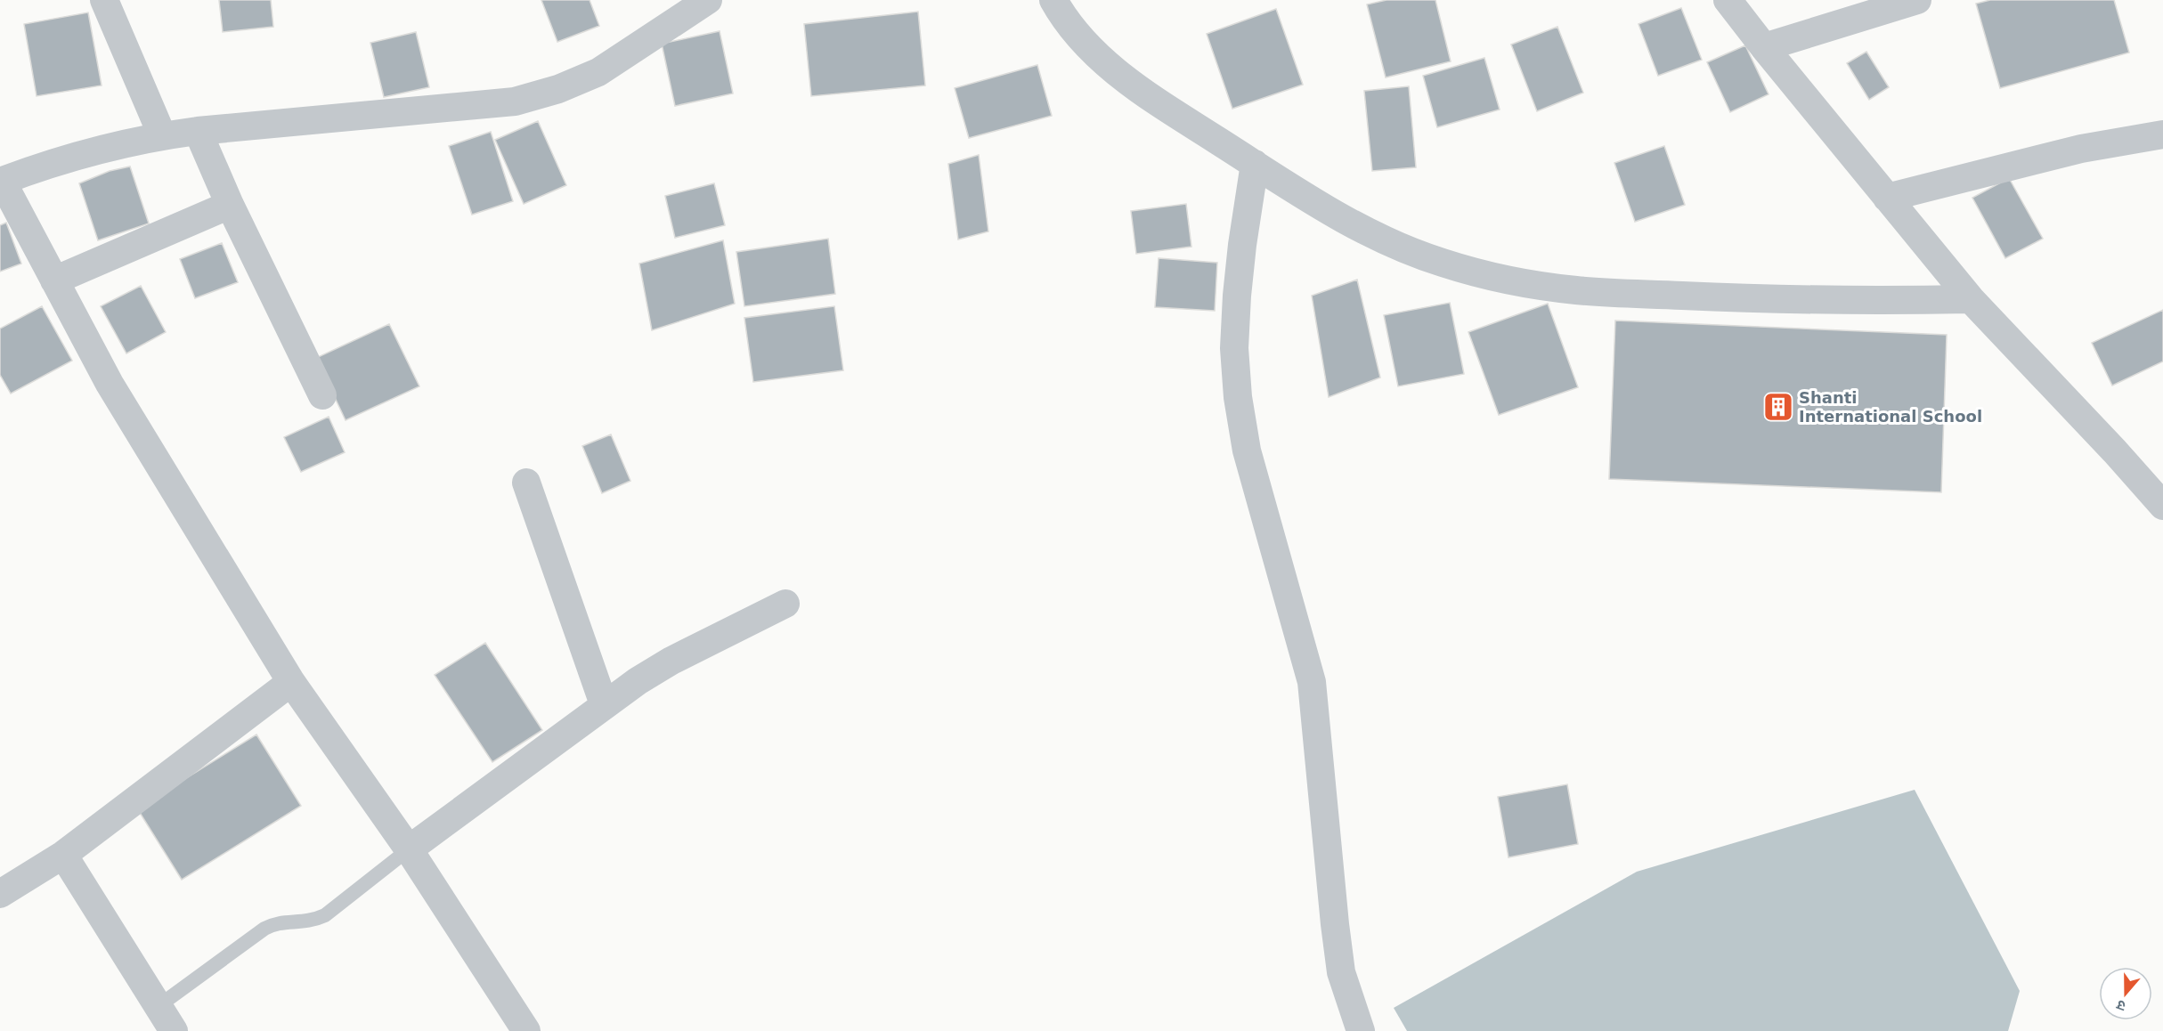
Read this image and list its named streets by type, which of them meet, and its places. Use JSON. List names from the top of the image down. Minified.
{"places":{"building":["Shanti International School"]},"north":"bottom"}
